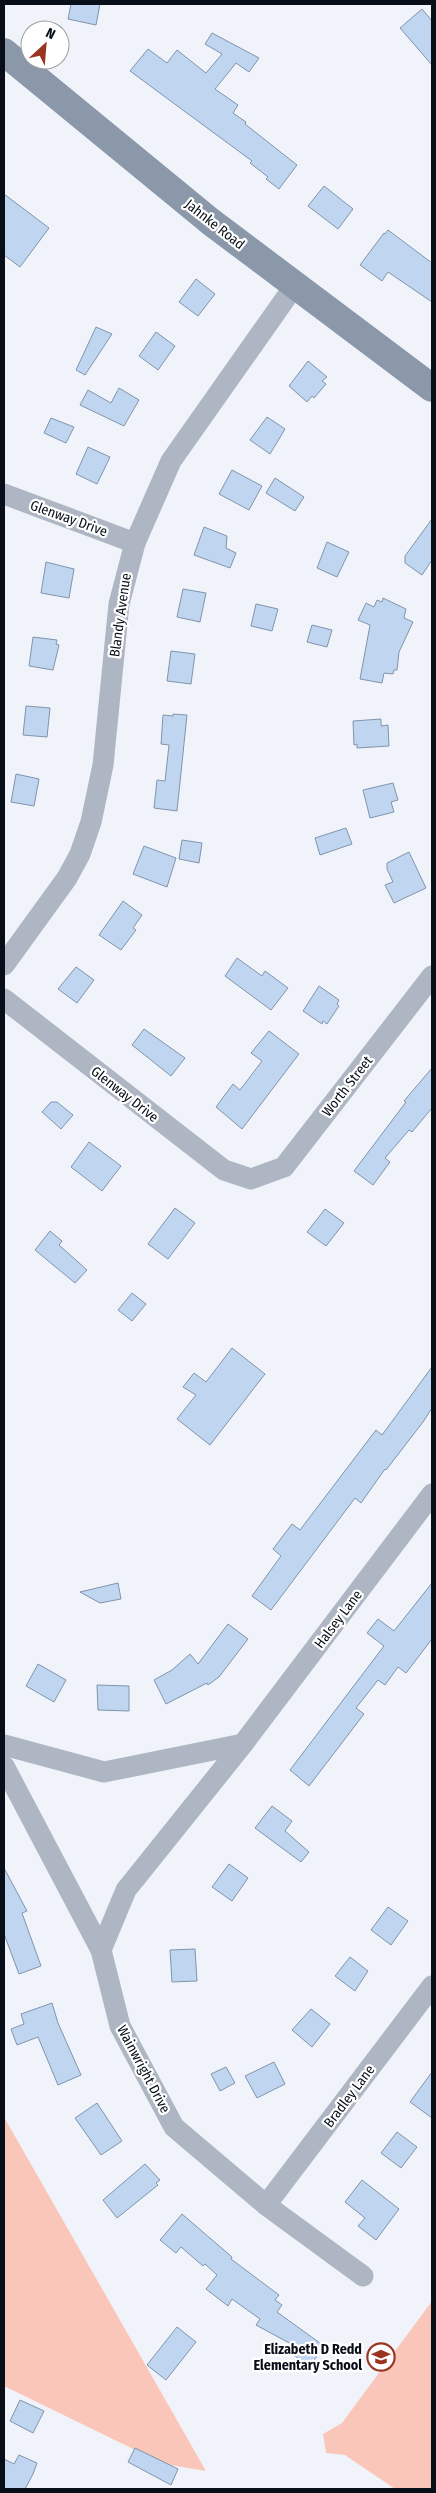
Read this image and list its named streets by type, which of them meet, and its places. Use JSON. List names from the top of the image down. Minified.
{"streets":{"main road":["Jahnke Road"],"street":["Glenway Drive","Blandy Avenue","Worth Street","Halsey Lane","Wainwright Drive","Bradley Lane"]},"crossings":[["Jahnke Road","Blandy Avenue"],["Glenway Drive","Blandy Avenue"],["Glenway Drive","Worth Street"],["Halsey Lane","Wainwright Drive"],["Wainwright Drive","Bradley Lane"]],"places":{"school or university":["Elizabeth D Redd Elementary School"]},"north":"top right"}
